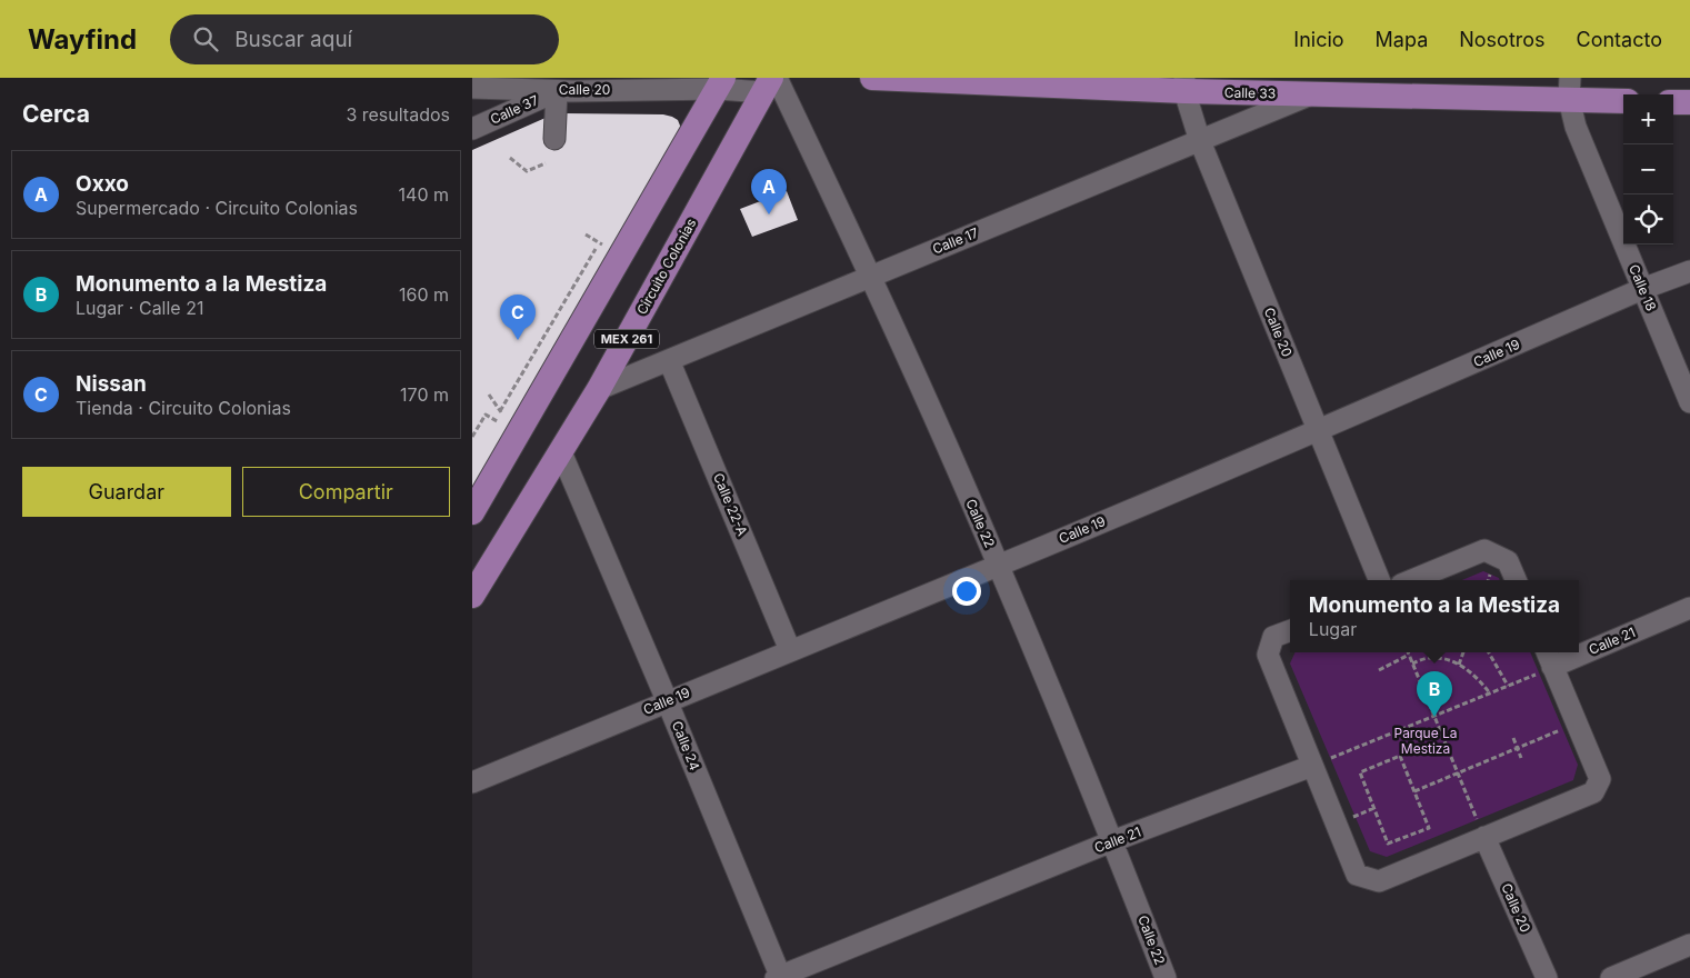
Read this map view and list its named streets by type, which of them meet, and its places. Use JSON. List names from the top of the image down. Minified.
{"streets":{"main road":["Calle 33","Circuito Colonias","MEX 261"],"street":["Calle 20","Calle 37","Calle 17","Calle 18","Calle 19","Calle 22-A","Calle 22","Calle 21","Calle 24"]},"crossings":[["Calle 20","Calle 33"],["Calle 20","Calle 37"],["Calle 20","Calle 17"],["Calle 20","Circuito Colonias"],["Calle 20","MEX 261"],["Calle 20","Calle 19"],["Calle 20","Calle 22"],["Calle 33","Calle 17"],["Calle 33","Calle 18"],["Calle 17","Circuito Colonias"],["Calle 17","Calle 22-A"],["Calle 17","Calle 22"],["Circuito Colonias","Calle 22"],["Circuito Colonias","Calle 24"],["Calle 18","Calle 19"],["Calle 19","Calle 22-A"],["Calle 19","Calle 22"],["Calle 19","Calle 24"],["Calle 22","Calle 21"],["Calle 21","Calle 24"]],"parks":["Parque La Mestiza"],"page":{"header":"Wayfind","search":"Buscar aquí","nav":["Inicio","Mapa","Nosotros","Contacto"],"heading":["Cerca","3 resultados"],"map_buttons":["+","−"],"list":[{"mark":"A","name":"Oxxo","note":"Supermercado · Circuito Colonias","value":"140 m"},{"mark":"B","name":"Monumento a la Mestiza","note":"Lugar · Calle 21","value":"160 m"},{"mark":"C","name":"Nissan","note":"Tienda · Circuito Colonias","value":"170 m"}],"pins":["A","C","B"],"buttons":["Guardar","Compartir"],"popup":["Monumento a la Mestiza","Lugar"]}}
